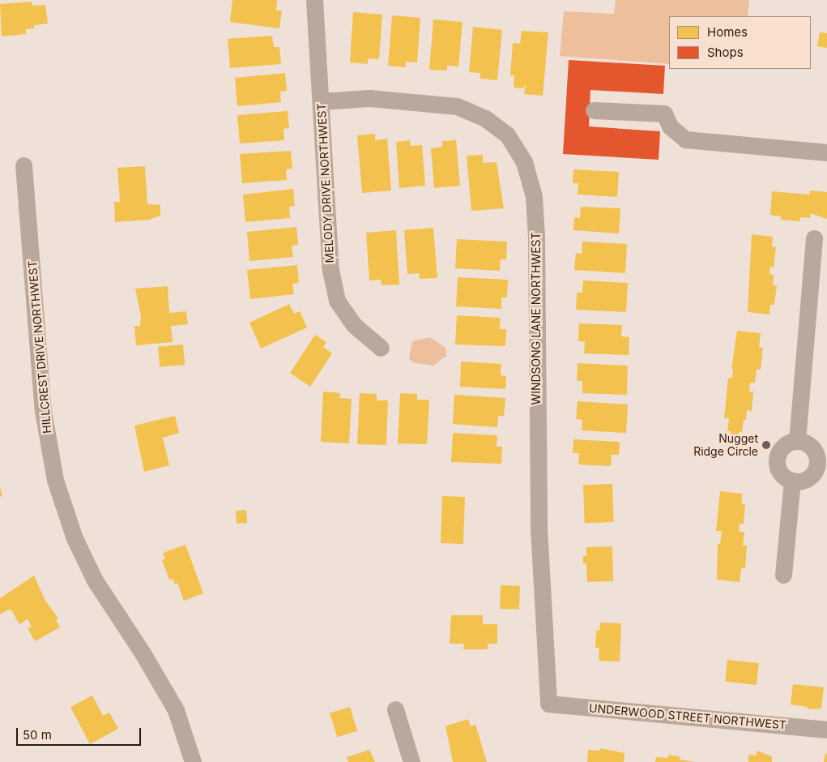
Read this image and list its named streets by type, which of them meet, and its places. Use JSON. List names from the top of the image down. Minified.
{"streets":{"street":["MELODY DRIVE NORTHWEST","WINDSONG LANE NORTHWEST","HILLCREST DRIVE NORTHWEST","UNDERWOOD STREET NORTHWEST"]},"crossings":[["MELODY DRIVE NORTHWEST","WINDSONG LANE NORTHWEST"],["WINDSONG LANE NORTHWEST","UNDERWOOD STREET NORTHWEST"]],"places":["Nugget Ridge Circle"],"legend":["Homes","Shops"],"scale_bar":"50 m"}
